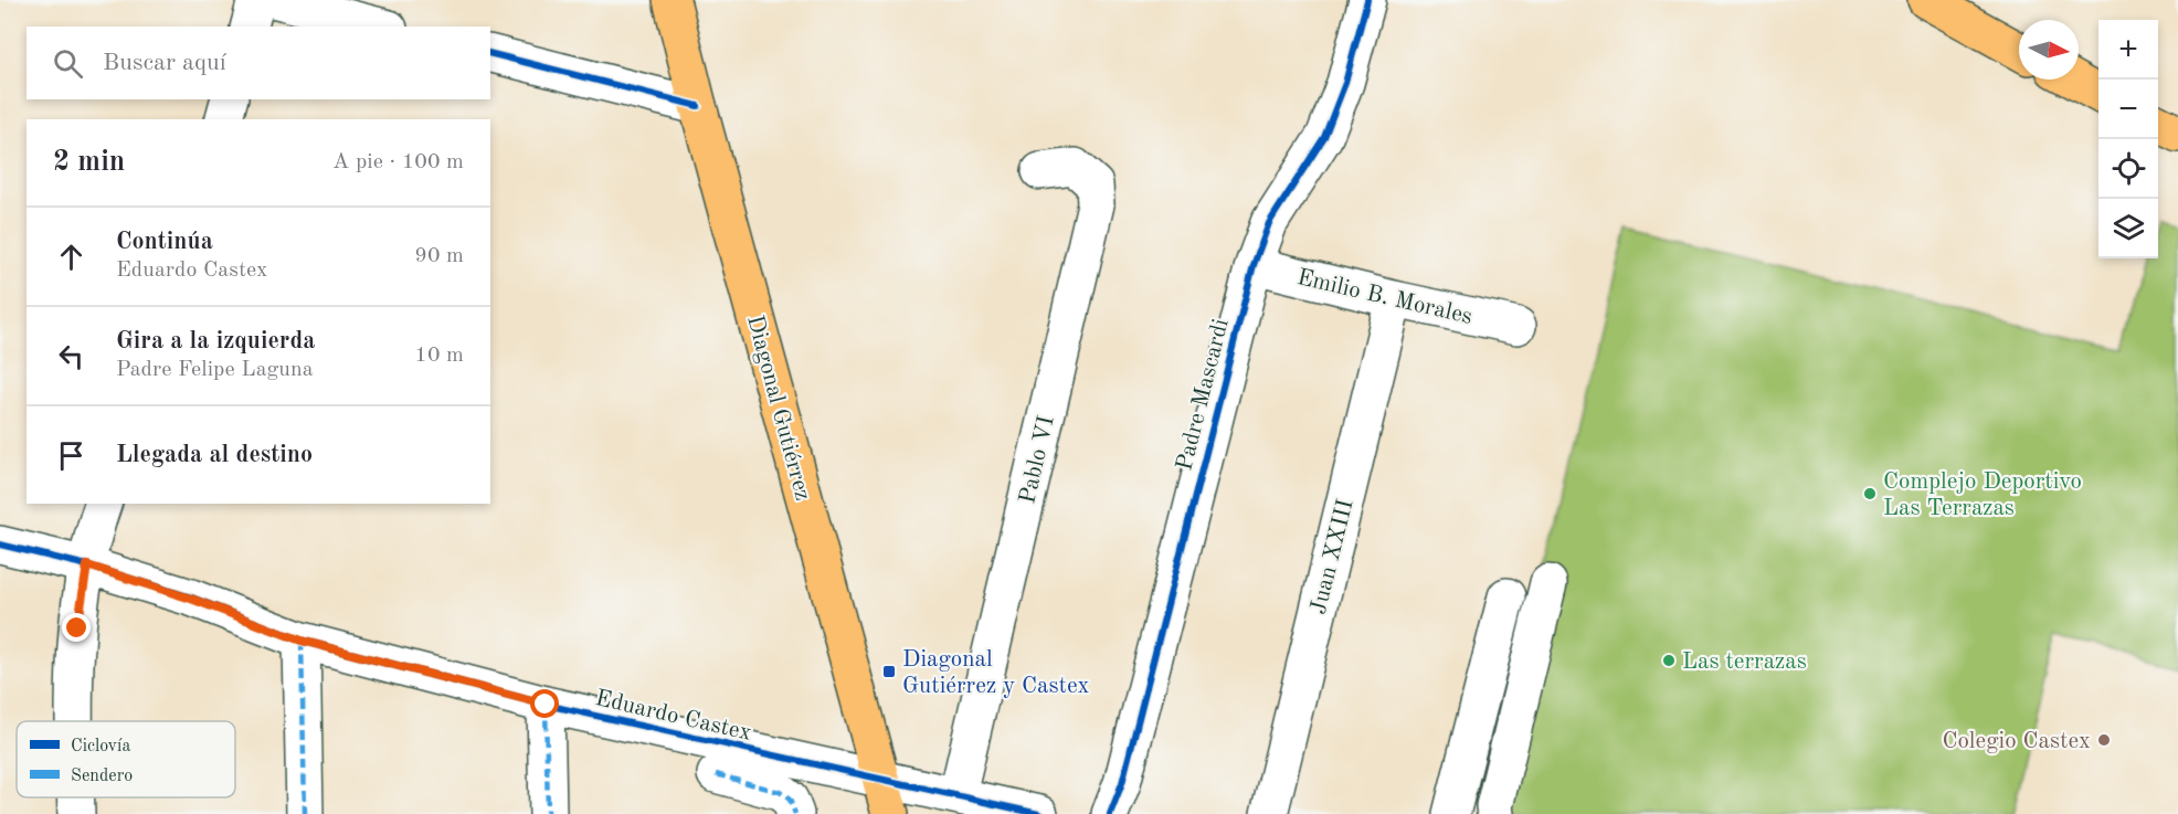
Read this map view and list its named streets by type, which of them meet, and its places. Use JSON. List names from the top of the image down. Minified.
{"streets":{"main road":["Diagonal Gutiérrez"],"street":["Emilio B. Morales","Padre Mascardi","Pablo VI","Juan XXIII","Eduardo Castex"]},"crossings":[["Emilio B. Morales","Padre Mascardi"],["Emilio B. Morales","Juan XXIII"],["Diagonal Gutiérrez","Eduardo Castex"],["Pablo VI","Eduardo Castex"]],"places":{"other":["Complejo Deportivo Las Terrazas","Las terrazas","Colegio Castex"],"transit":["Diagonal Gutiérrez y Castex"]},"legend":["Ciclovía","Sendero"],"north":"right","page":{"map_buttons":["+","−"],"search":"Buscar aquí","heading":["2 min","A pie · 100 m"],"list":[["Continúa","Eduardo Castex","90 m"],["Gira a la izquierda","Padre Felipe Laguna","10 m"],"Llegada al destino"]}}
